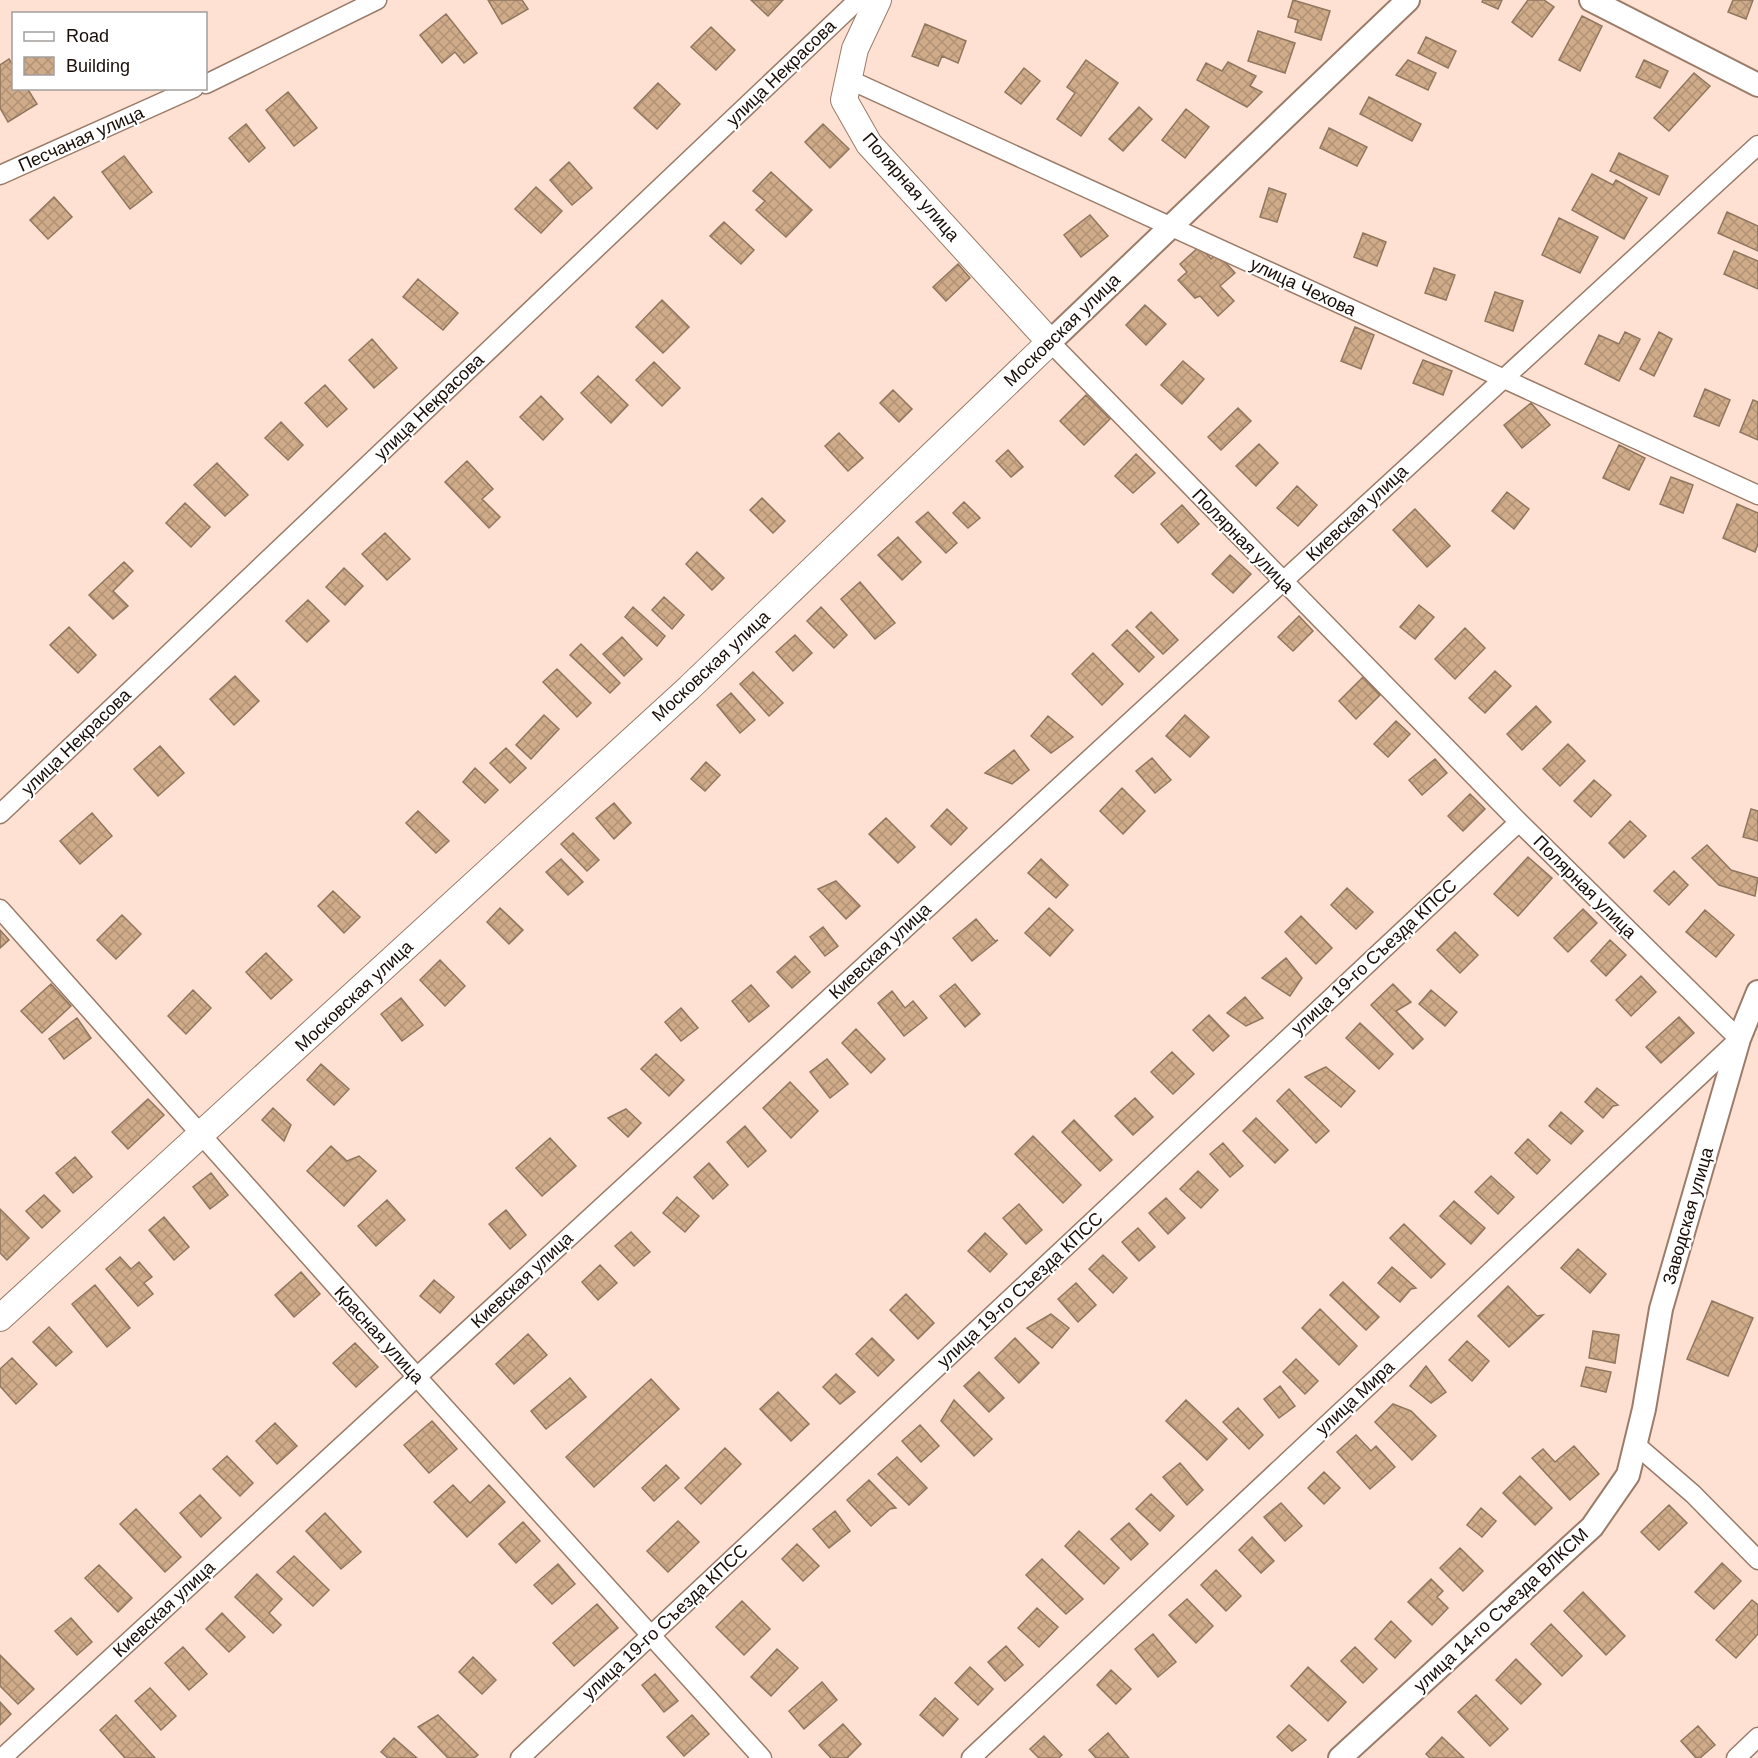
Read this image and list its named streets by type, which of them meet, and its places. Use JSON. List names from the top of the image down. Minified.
{"streets":{"main road":["Полярная улица","Московская улица"],"street":["улица Некрасова","Песчаная улица","улица Чехова","Киевская улица","улица 19-го Съезда КПСС","Заводская улица","Красная улица","улица Мира","улица 14-го Съезда ВЛКСМ"]},"crossings":[["Полярная улица","улица Чехова"],["Полярная улица","Московская улица"],["Полярная улица","Киевская улица"],["Полярная улица","улица 19-го Съезда КПСС"],["Полярная улица","Заводская улица"],["Полярная улица","улица Мира"],["улица Чехова","Московская улица"],["улица Чехова","Киевская улица"],["Московская улица","Красная улица"],["Киевская улица","Красная улица"],["улица 19-го Съезда КПСС","Красная улица"],["Заводская улица","улица Мира"],["Заводская улица","улица 14-го Съезда ВЛКСМ"]],"legend":["Road","Building"]}
